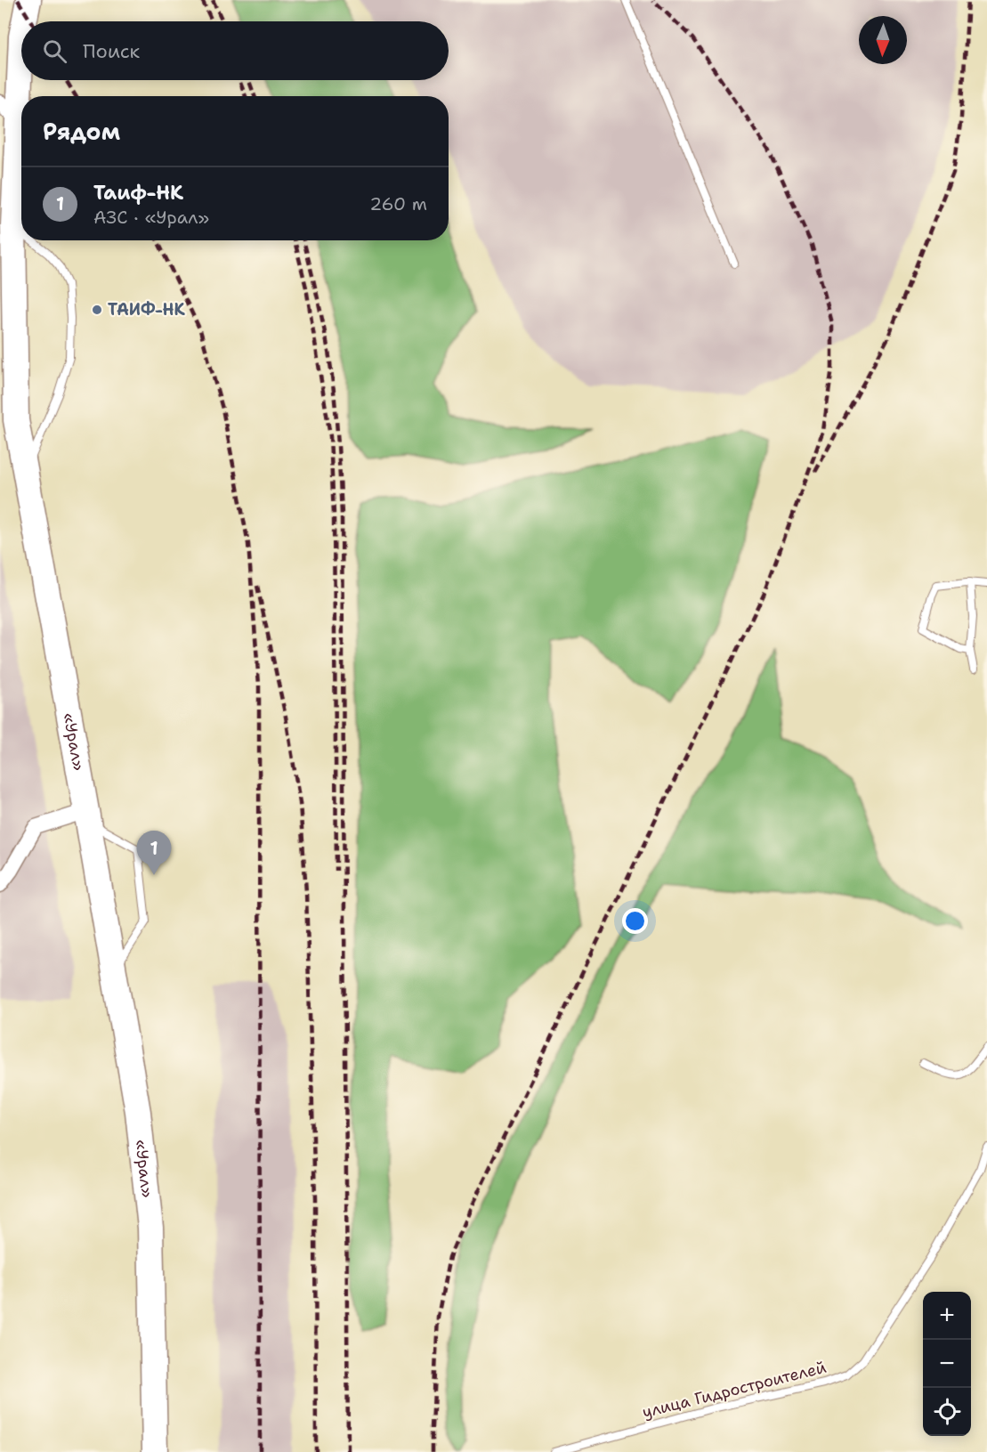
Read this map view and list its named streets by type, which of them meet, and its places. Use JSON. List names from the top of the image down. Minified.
{"streets":{"highway":["«Урал»"],"lane":["улица Гидростроителей"]},"places":["ТАИФ-НК"],"north":"bottom","page":{"search":"Поиск","heading":"Рядом","list":[{"mark":"1","name":"Таиф-НК","note":"АЗС · «Урал»","value":"260 m"}],"pins":"1","map_buttons":["+","−"]}}
